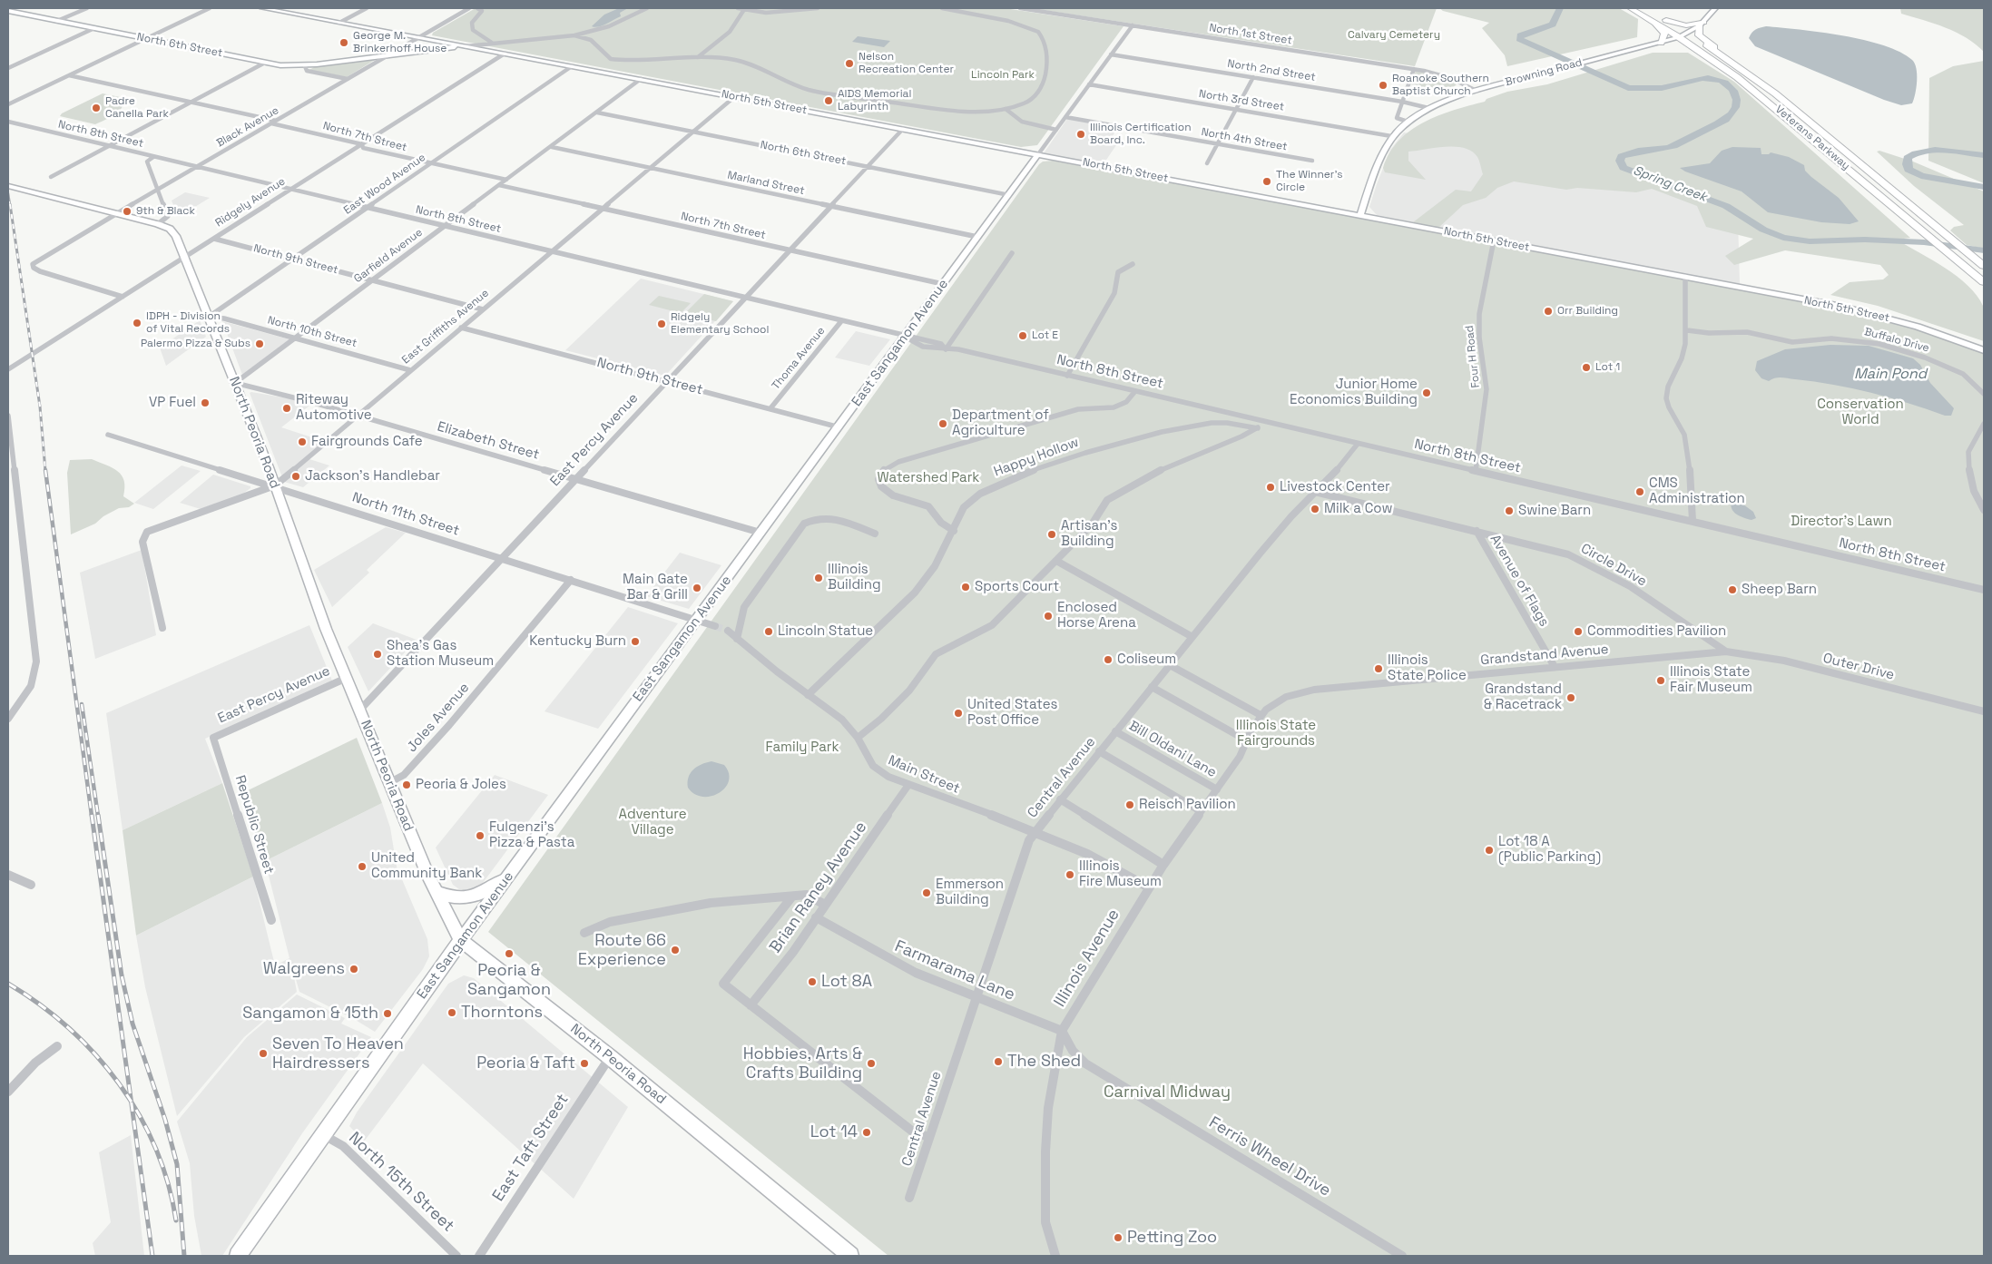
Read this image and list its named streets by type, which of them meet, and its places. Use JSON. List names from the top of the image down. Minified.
{"streets":{"highway":["Veterans Parkway"],"main road":["North 6th Street","Browning Road","North 5th Street","East Sangamon Avenue","North Peoria Road"],"street":["North 1st Street","North 2nd Street","North 3rd Street","Black Avenue","North 8th Street","North 7th Street","North 4th Street","Marland Street","East Wood Avenue","Ridgely Avenue","Garfield Avenue","North 9th Street","East Griffiths Avenue","North 10th Street","Buffalo Drive","Four H Road","Thoma Avenue","East Percy Avenue","Elizabeth Street","Happy Hollow","North 11th Street","Circle Drive","Avenue of Flags","Grandstand Avenue","Outer Drive","Joles Avenue","Bill Oldani Lane","Main Street","Central Avenue","Republic Street","Brian Raney Avenue","Illinois Avenue","Farmarama Lane","East Taft Street","Ferris Wheel Drive","North 15th Street"]},"crossings":[["North 1st Street","Browning Road"],["North 1st Street","East Sangamon Avenue"],["North 6th Street","Black Avenue"],["North 6th Street","Garfield Avenue"],["North 6th Street","East Griffiths Avenue"],["North 6th Street","East Sangamon Avenue"],["North 6th Street","East Percy Avenue"],["North 2nd Street","Browning Road"],["North 2nd Street","East Sangamon Avenue"],["Browning Road","North 3rd Street"],["Browning Road","North 5th Street"],["Browning Road","Veterans Parkway"],["North 3rd Street","East Sangamon Avenue"],["North 5th Street","Black Avenue"],["North 5th Street","East Wood Avenue"],["North 5th Street","Ridgely Avenue"],["North 5th Street","Garfield Avenue"],["North 5th Street","East Griffiths Avenue"],["North 5th Street","East Sangamon Avenue"],["North 5th Street","Four H Road"],["North 5th Street","East Percy Avenue"],["Black Avenue","North 8th Street"],["Black Avenue","North 7th Street"],["Black Avenue","Ridgely Avenue"],["North 8th Street","East Wood Avenue"],["North 8th Street","Ridgely Avenue"],["North 8th Street","Garfield Avenue"],["North 8th Street","East Griffiths Avenue"],["North 8th Street","East Sangamon Avenue"],["North 8th Street","Four H Road"],["North 8th Street","Thoma Avenue"],["North 8th Street","East Percy Avenue"],["North 8th Street","Central Avenue"],["North 7th Street","East Wood Avenue"],["North 7th Street","Ridgely Avenue"],["North 7th Street","Garfield Avenue"],["North 7th Street","East Griffiths Avenue"],["North 7th Street","East Sangamon Avenue"],["North 7th Street","East Percy Avenue"],["North 4th Street","East Sangamon Avenue"],["Marland Street","Garfield Avenue"],["Marland Street","East Griffiths Avenue"],["Marland Street","East Sangamon Avenue"],["Marland Street","East Percy Avenue"],["East Wood Avenue","North 9th Street"],["East Wood Avenue","North 10th Street"],["East Wood Avenue","North Peoria Road"],["Ridgely Avenue","North 9th Street"],["Ridgely Avenue","North Peoria Road"],["Garfield Avenue","North 9th Street"],["Garfield Avenue","North 10th Street"],["Garfield Avenue","North Peoria Road"],["Garfield Avenue","Elizabeth Street"],["North 9th Street","East Griffiths Avenue"],["North 9th Street","East Sangamon Avenue"],["North 9th Street","Thoma Avenue"],["North 9th Street","East Percy Avenue"],["East Griffiths Avenue","North 10th Street"],["East Griffiths Avenue","North Peoria Road"],["East Griffiths Avenue","Elizabeth Street"],["East Griffiths Avenue","North 11th Street"],["North 10th Street","North Peoria Road"],["East Sangamon Avenue","North Peoria Road"],["East Sangamon Avenue","Elizabeth Street"],["East Sangamon Avenue","North 11th Street"],["East Sangamon Avenue","North 15th Street"],["North Peoria Road","East Percy Avenue"],["North Peoria Road","Elizabeth Street"],["North Peoria Road","North 11th Street"],["North Peoria Road","Joles Avenue"],["North Peoria Road","East Taft Street"],["East Percy Avenue","Elizabeth Street"],["East Percy Avenue","North 11th Street"],["East Percy Avenue","Republic Street"],["Happy Hollow","Main Street"],["North 11th Street","Joles Avenue"],["Circle Drive","Avenue of Flags"],["Circle Drive","Grandstand Avenue"],["Circle Drive","Outer Drive"],["Circle Drive","Central Avenue"],["Avenue of Flags","Grandstand Avenue"],["Grandstand Avenue","Outer Drive"],["Grandstand Avenue","Illinois Avenue"],["Bill Oldani Lane","Central Avenue"],["Bill Oldani Lane","Illinois Avenue"],["Main Street","Central Avenue"],["Main Street","Brian Raney Avenue"],["Main Street","Illinois Avenue"],["Central Avenue","Farmarama Lane"],["Brian Raney Avenue","Farmarama Lane"],["Illinois Avenue","Farmarama Lane"],["Illinois Avenue","Ferris Wheel Drive"],["Farmarama Lane","Ferris Wheel Drive"]],"water":["Spring Creek","Main Pond"],"parks":["Calvary Cemetery","Lincoln Park","Conservation World","Watershed Park","Director's Lawn","Illinois State Fairgrounds","Family Park","Adventure Village","Carnival Midway"],"places":["George M. Brinkerhoff House","Nelson Recreation Center","Roanoke Southern Baptist Church","AIDS Memorial Labyrinth","Padre Canella Park","Illinois Certification Board, Inc.","The Winner's Circle","9th & Black","Orr Building","IDPH - Division of Vital Records","Ridgely Elementary School","Lot E","Palermo Pizza & Subs","Lot 1","Junior Home Economics Building","VP Fuel","Riteway Automotive","Department of Agriculture","Fairgrounds Cafe","Jackson's Handlebar","Livestock Center","CMS Administration","Milk a Cow","Swine Barn","Artisan's Building","Illinois Building","Sports Court","Main Gate Bar & Grill","Sheep Barn","Enclosed Horse Arena","Lincoln Statue","Commodities Pavilion","Kentucky Burn","Shea's Gas Station Museum","Coliseum","Illinois State Police","Illinois State Fair Museum","Grandstand & Racetrack","United States Post Office","Peoria & Joles","Reisch Pavilion","Fulgenzi's Pizza & Pasta","Lot 18 A (Public Parking)","United Community Bank","Illinois Fire Museum","Emmerson Building","Route 66 Experience","Peoria & Sangamon","Walgreens","Lot 8A","Thorntons","Sangamon & 15th","Seven To Heaven Hairdressers","The Shed","Peoria & Taft","Hobbies, Arts & Crafts Building","Lot 14","Petting Zoo"]}
